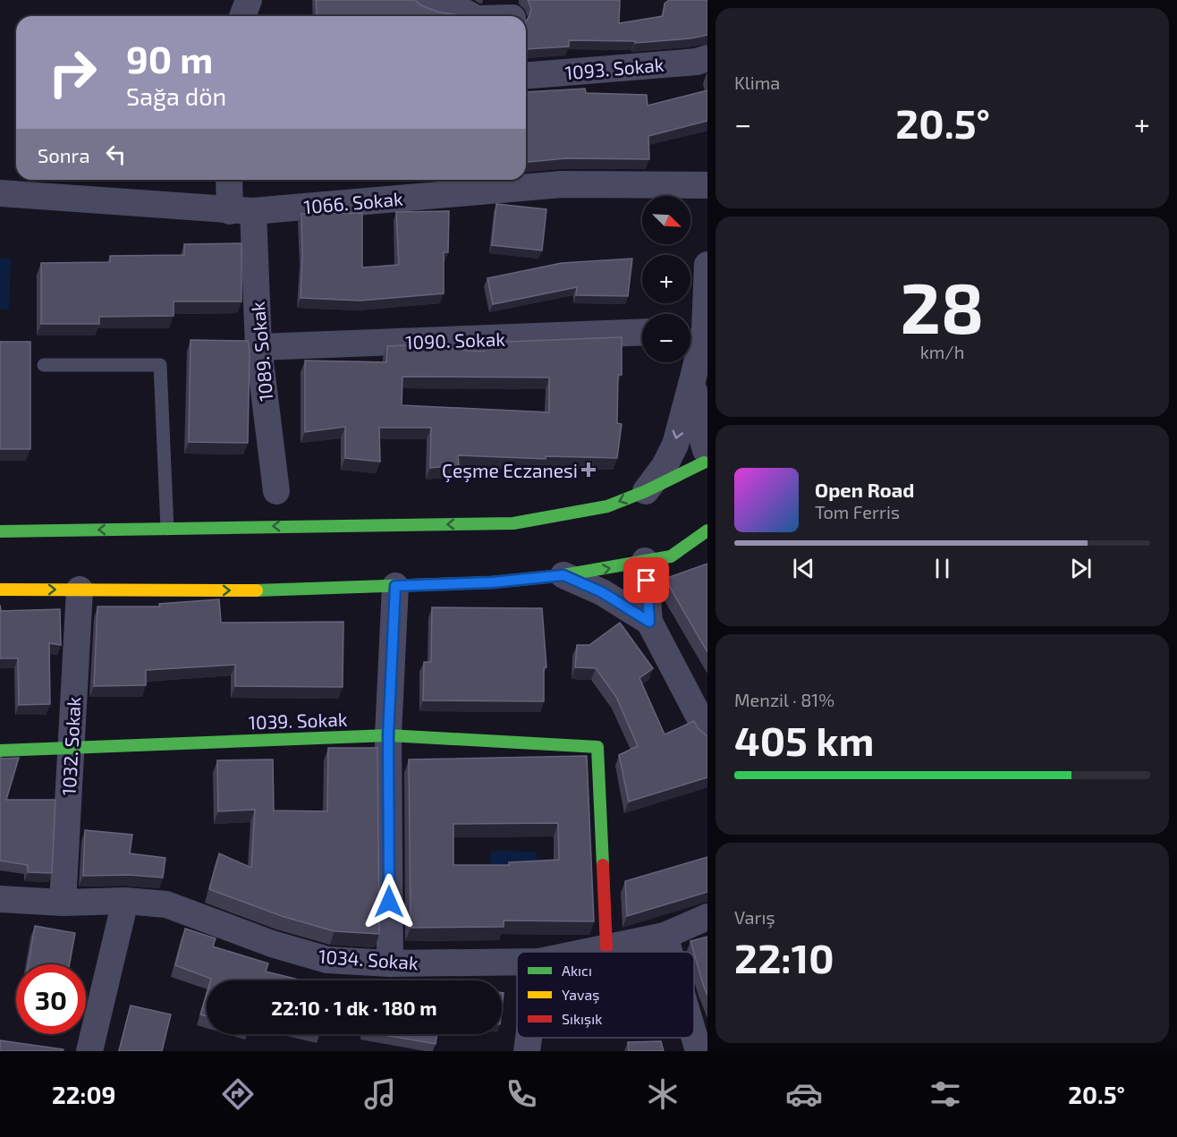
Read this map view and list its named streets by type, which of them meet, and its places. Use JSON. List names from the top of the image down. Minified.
{"streets":{"main road":["1039. Sokak"],"street":["1093. Sokak","1066. Sokak","1090. Sokak","1089. Sokak","1032. Sokak","1034. Sokak"]},"crossings":[["1066. Sokak","1089. Sokak"],["1090. Sokak","1089. Sokak"],["1039. Sokak","1032. Sokak"],["1039. Sokak","1034. Sokak"],["1032. Sokak","1034. Sokak"]],"places":{"health":["Çeşme Eczanesi"]},"legend":["Akıcı","Yavaş","Sıkışık"],"north":"bottom right","page":{"tile":["Klima",["28","km/h"],["Menzil · 81%","405 km"],["Varış","22:10"]],"turn":["90 m","Sağa dön"],"heat":["−","20.5°","+"],"then":"Sonra","map_buttons":["+","−"],"song":["Open Road","Tom Ferris"],"limit":"30","trip":"22:10 · 1 dk · 180 m","tabs":["22:09","20.5°"]}}
